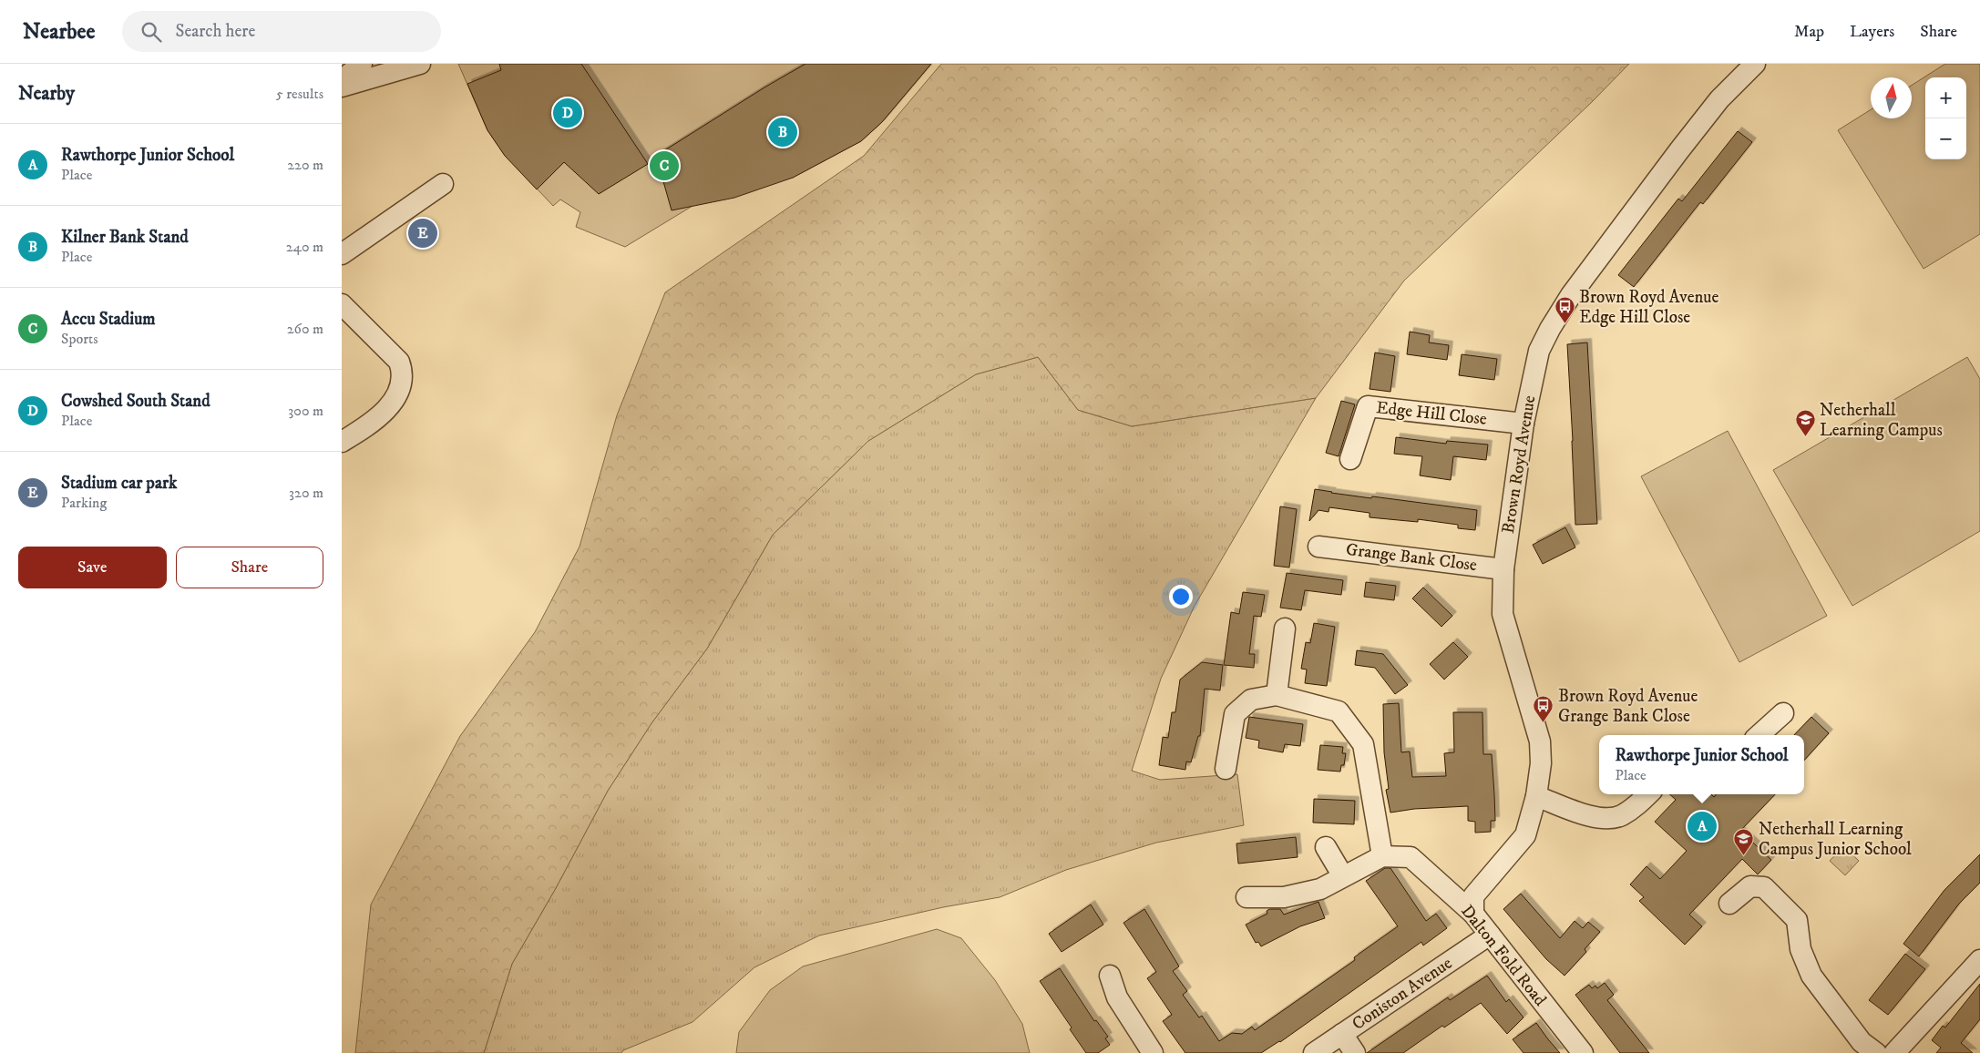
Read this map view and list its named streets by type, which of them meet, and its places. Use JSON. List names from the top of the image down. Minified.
{"streets":{"street":["Edge Hill Close","Brown Royd Avenue","Grange Bank Close","Dalton Fold Road","Coniston Avenue"]},"crossings":[["Edge Hill Close","Brown Royd Avenue"],["Brown Royd Avenue","Grange Bank Close"],["Brown Royd Avenue","Dalton Fold Road"],["Dalton Fold Road","Coniston Avenue"]],"places":{"bus stop":["Brown Royd Avenue Edge Hill Close","Brown Royd Avenue Grange Bank Close"],"school or university":["Netherhall Learning Campus","Netherhall Learning Campus Junior School"]},"north":"top","page":{"header":"Nearbee","search":"Search here","nav":["Map","Layers","Share"],"heading":["Nearby","5 results"],"map_buttons":["+","−"],"pins":["D","B","C","E","A"],"list":[{"mark":"A","name":"Rawthorpe Junior School","note":"Place","value":"220 m"},{"mark":"B","name":"Kilner Bank Stand","note":"Place","value":"240 m"},{"mark":"C","name":"Accu Stadium","note":"Sports","value":"260 m"},{"mark":"D","name":"Cowshed South Stand","note":"Place","value":"300 m"},{"mark":"E","name":"Stadium car park","note":"Parking","value":"320 m"}],"buttons":["Save","Share"],"popup":["Rawthorpe Junior School","Place"]}}
